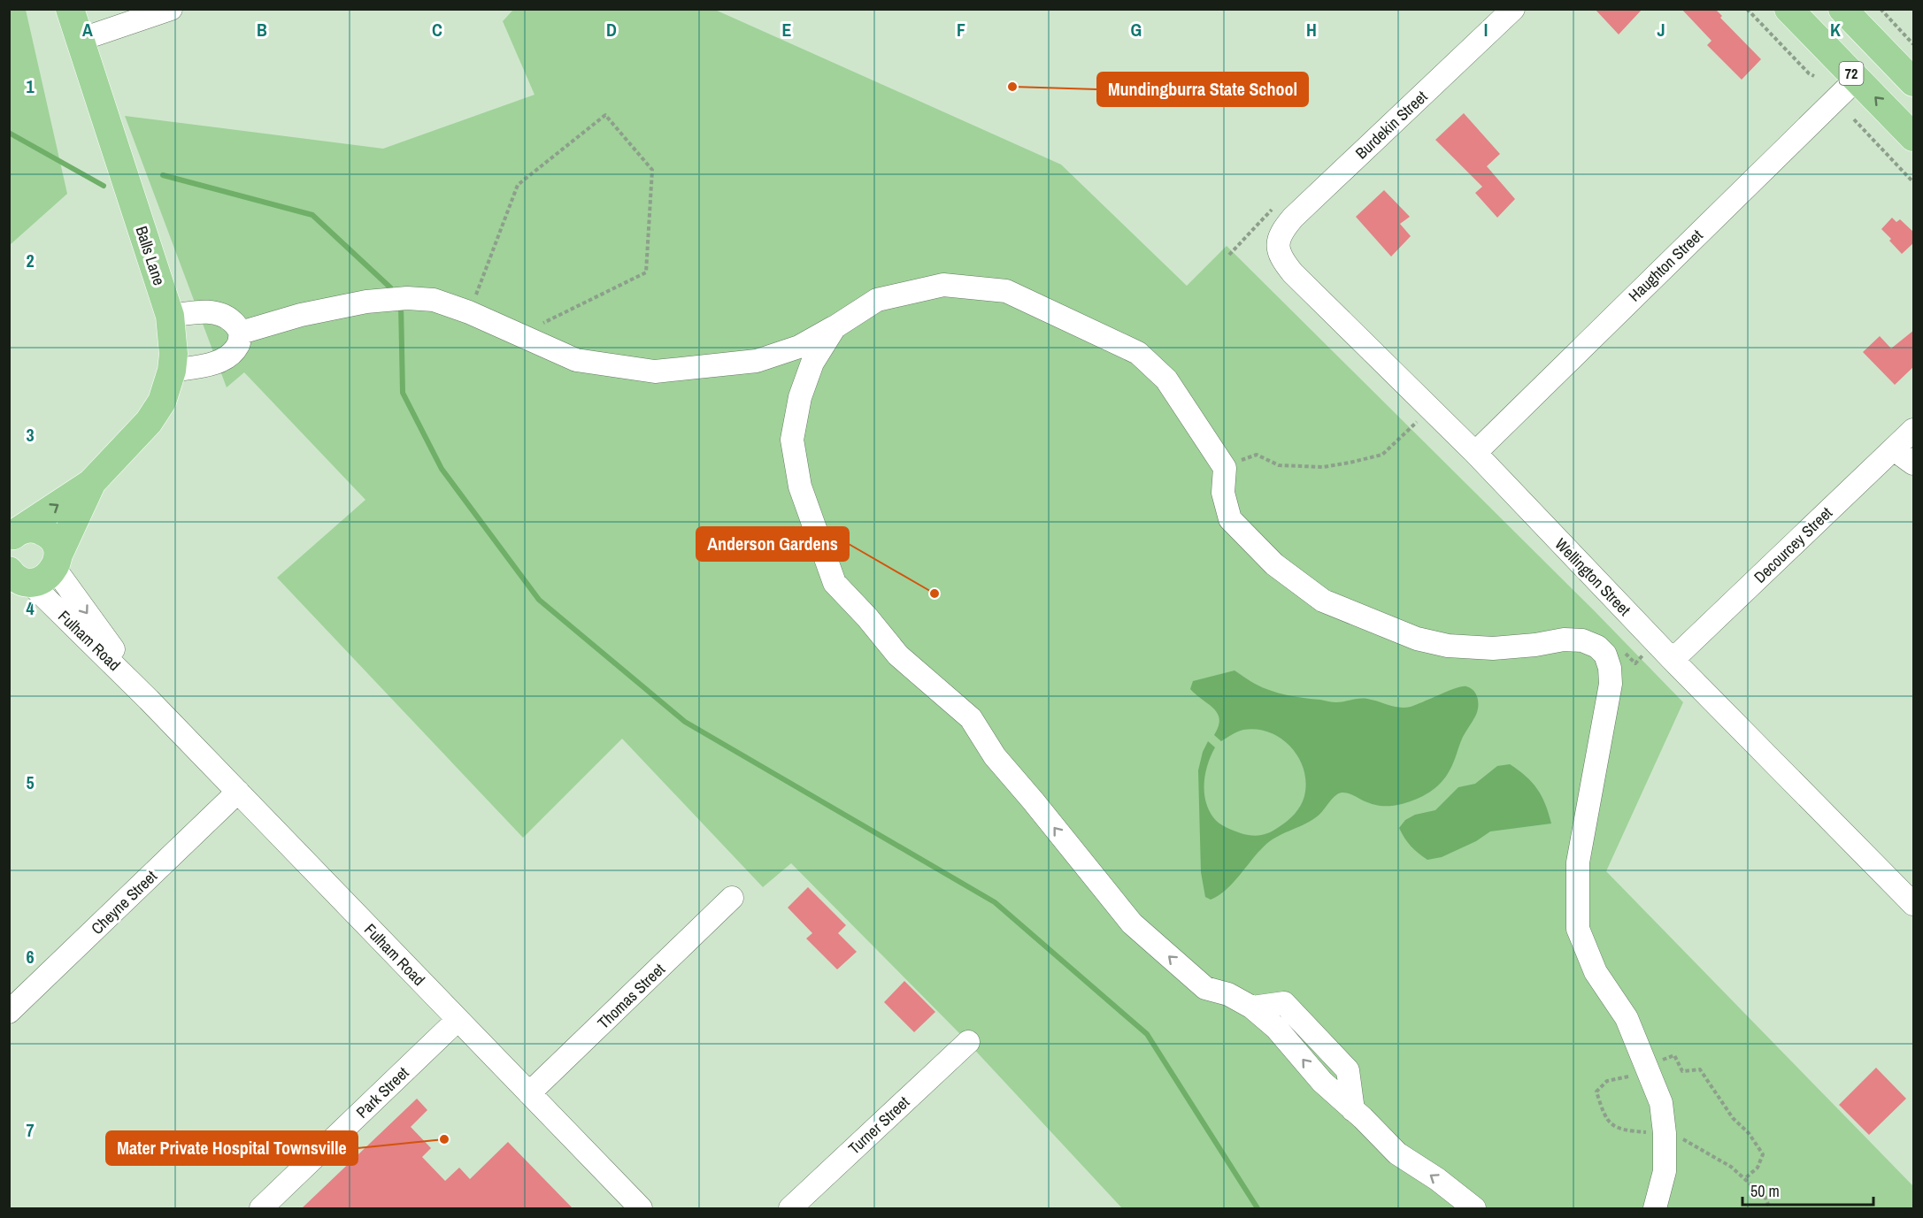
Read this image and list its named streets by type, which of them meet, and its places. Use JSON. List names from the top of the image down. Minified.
{"streets":{"main road":["72","Balls Lane"],"street":["Burdekin Street","Haughton Street","Decourcey Street","Wellington Street","Fulham Road","Cheyne Street","Thomas Street","Park Street","Turner Street"]},"crossings":[["72","Haughton Street"],["Burdekin Street","Wellington Street"],["Balls Lane","Fulham Road"],["Haughton Street","Wellington Street"],["Decourcey Street","Wellington Street"],["Fulham Road","Cheyne Street"],["Fulham Road","Thomas Street"],["Fulham Road","Park Street"]],"places":["Mundingburra State School","Anderson Gardens","Mater Private Hospital Townsville"],"scale_bar":"50 m","grid":{"columns":["A","B","C","D","E","F","G","H","I","J","K"],"rows":["1","2","3","4","5","6","7"]}}
